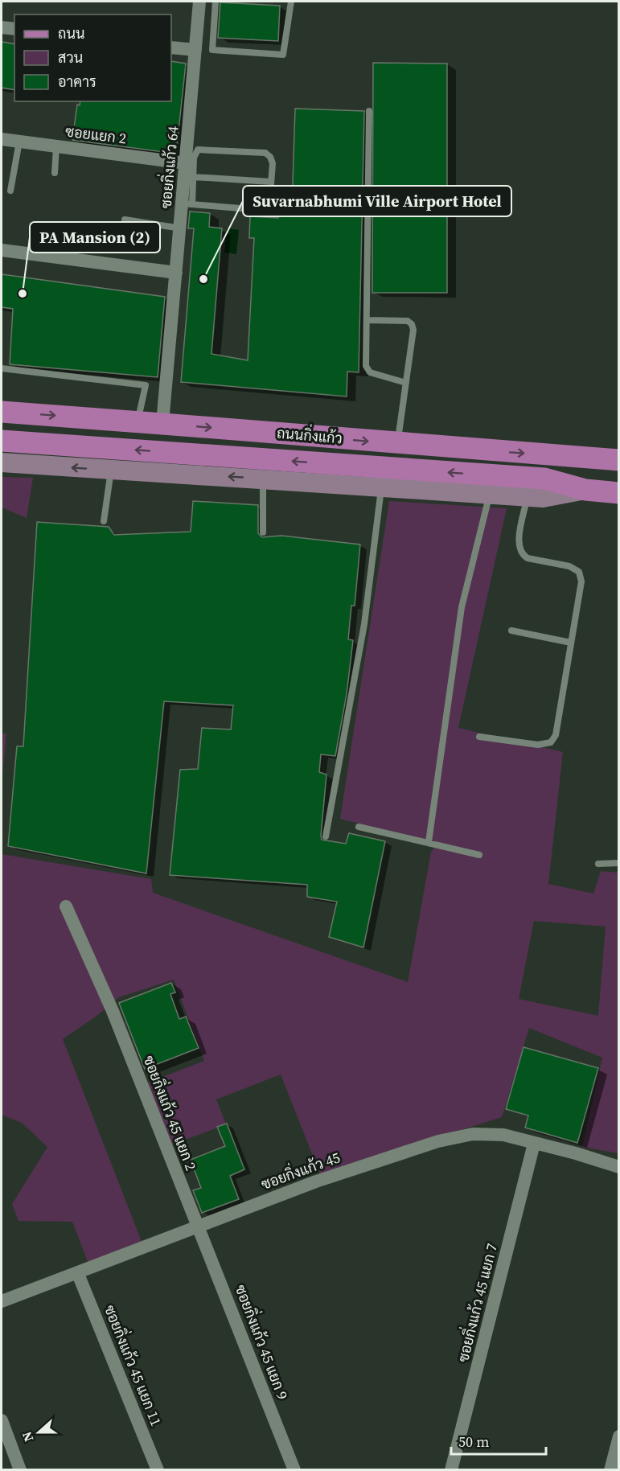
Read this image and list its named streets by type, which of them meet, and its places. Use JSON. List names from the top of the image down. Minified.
{"streets":{"main road":["ถนนกิ่งแก้ว"],"street":["ซอยแยก 2","ซอยกิ่งแก้ว 64","ซอยกิ่งแก้ว 45 แยก 2","ซอยกิ่งแก้ว 45","ซอยกิ่งแก้ว 45 แยก 7","ซอยกิ่งแก้ว 45 แยก 9","ซอยกิ่งแก้ว 45 แยก 11"]},"crossings":[["ซอยแยก 2","ซอยกิ่งแก้ว 64"],["ซอยกิ่งแก้ว 64","ถนนกิ่งแก้ว"],["ซอยกิ่งแก้ว 45 แยก 2","ซอยกิ่งแก้ว 45"],["ซอยกิ่งแก้ว 45 แยก 2","ซอยกิ่งแก้ว 45 แยก 9"],["ซอยกิ่งแก้ว 45","ซอยกิ่งแก้ว 45 แยก 7"],["ซอยกิ่งแก้ว 45","ซอยกิ่งแก้ว 45 แยก 9"],["ซอยกิ่งแก้ว 45","ซอยกิ่งแก้ว 45 แยก 11"]],"places":["Suvarnabhumi Ville Airport Hotel","PA Mansion (2)"],"legend":["ถนน","สวน","อาคาร"],"scale_bar":"50 m","north":"left"}
